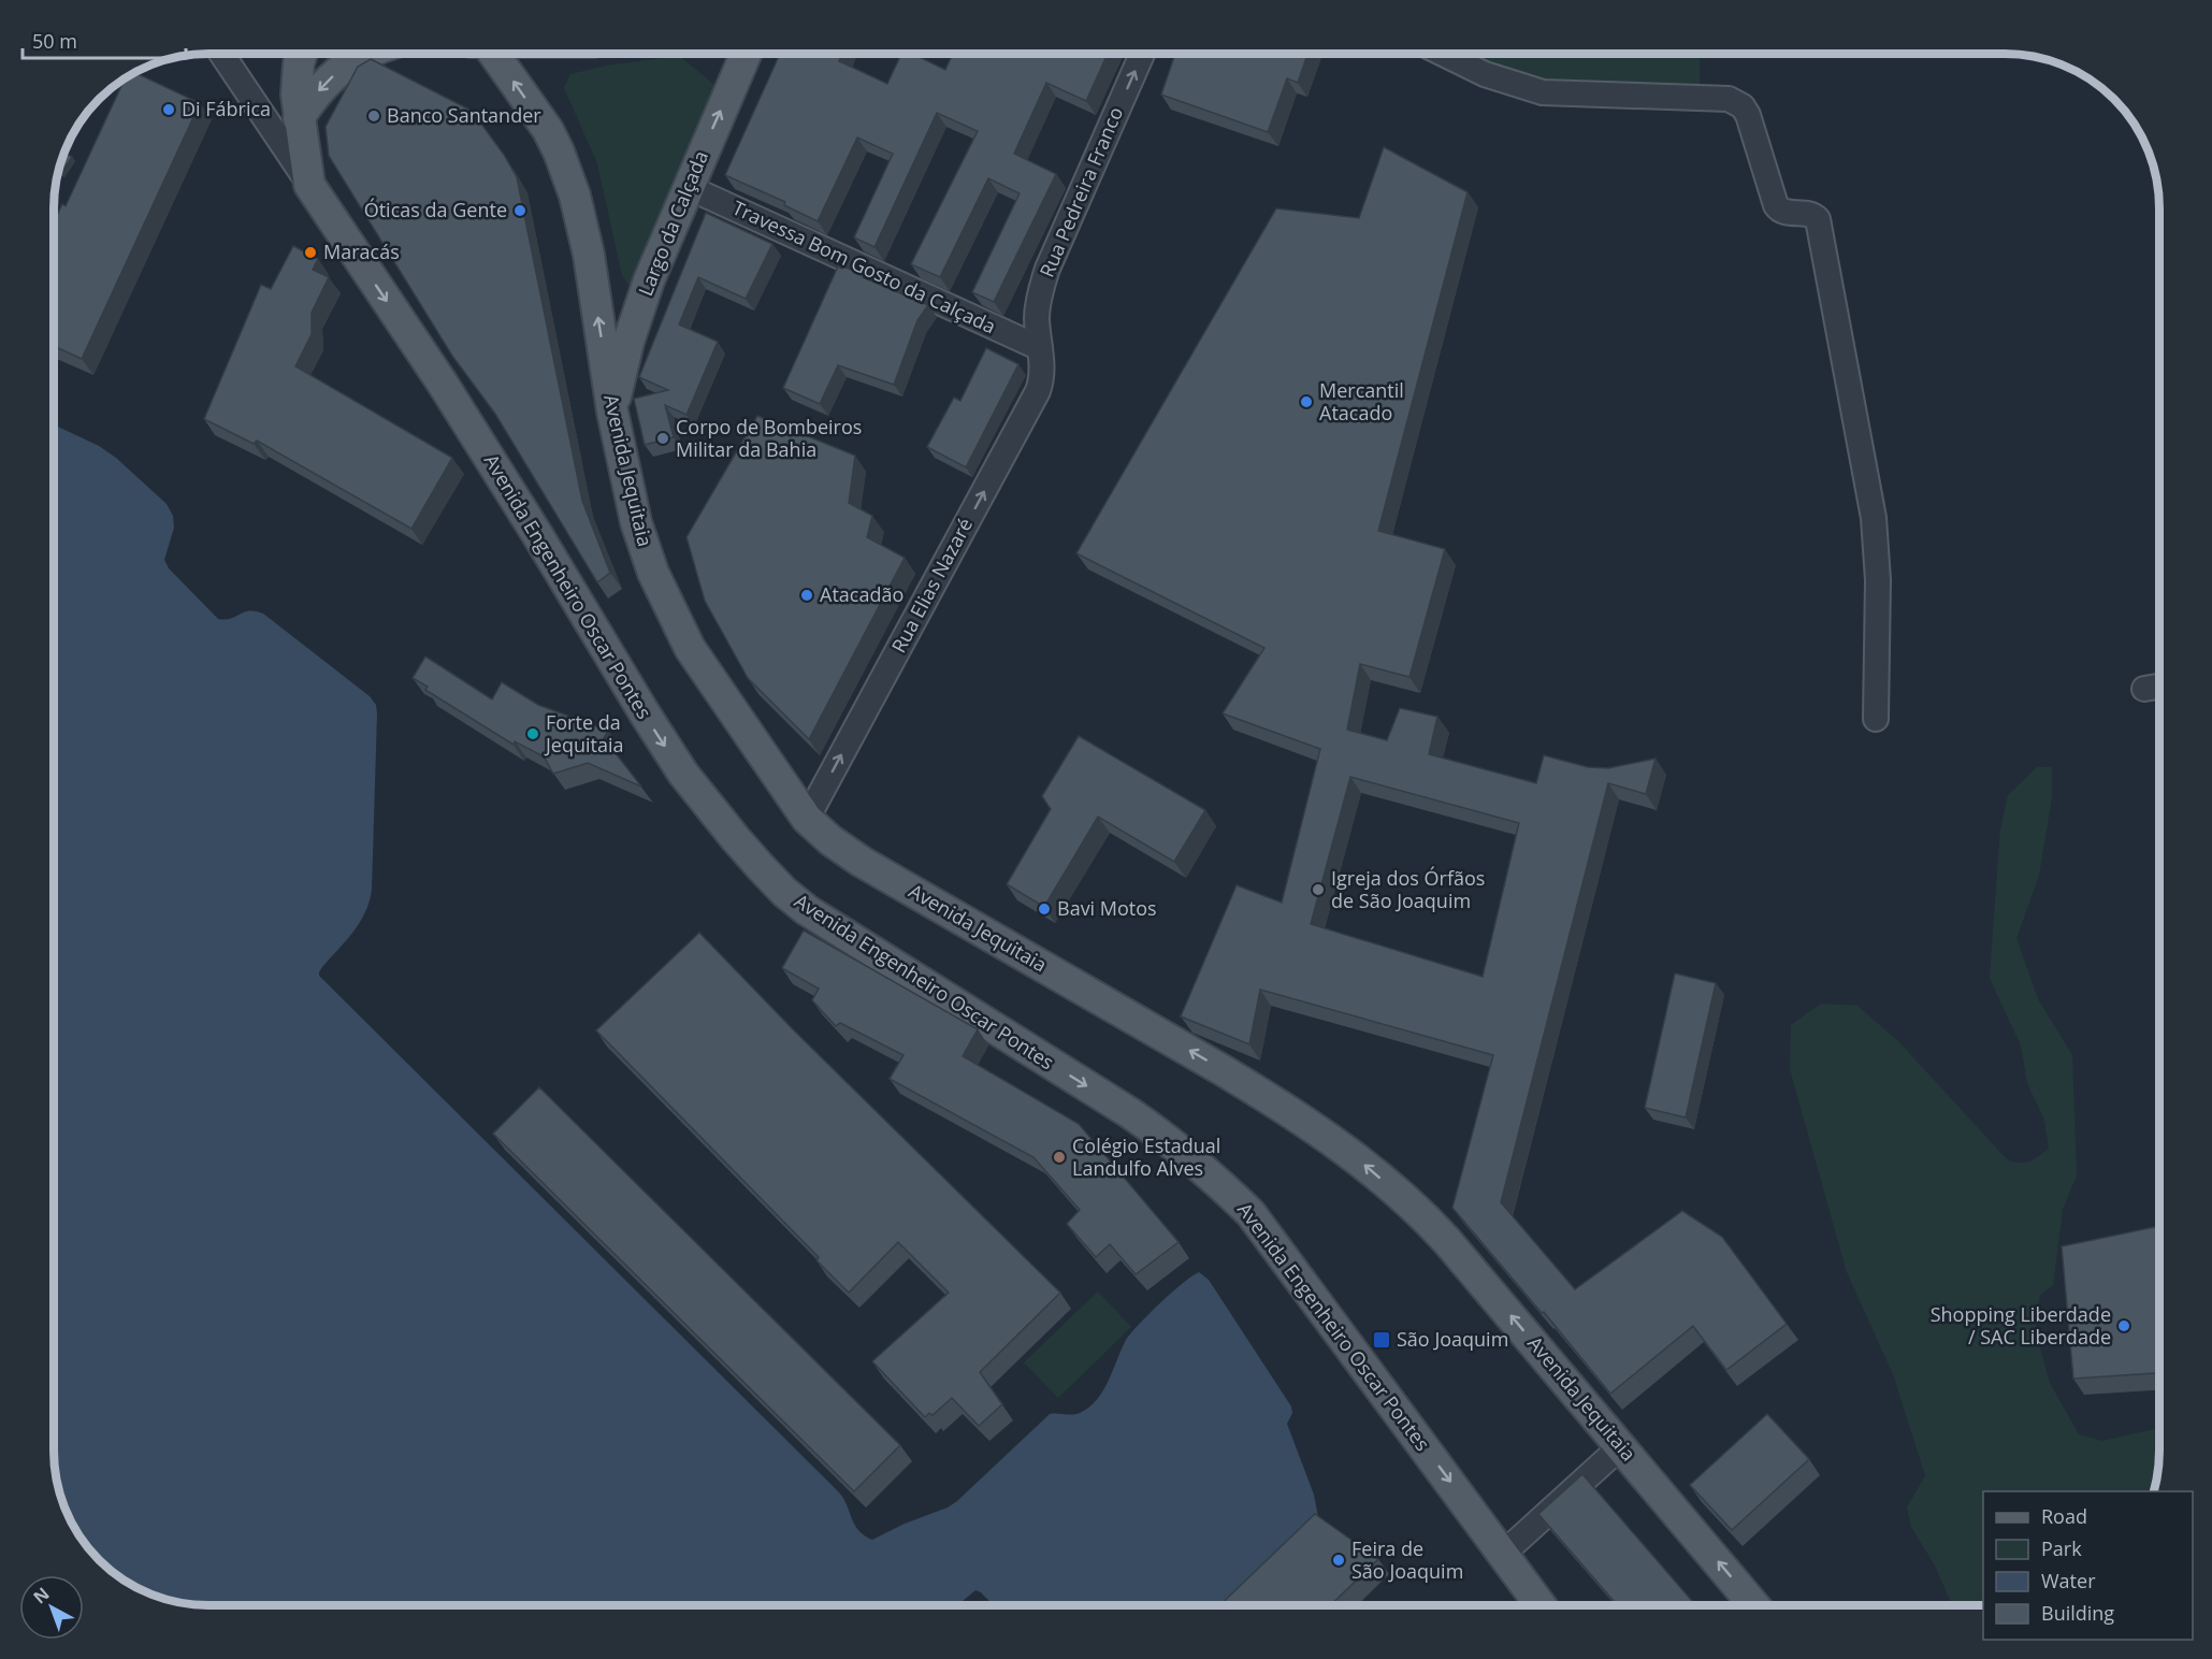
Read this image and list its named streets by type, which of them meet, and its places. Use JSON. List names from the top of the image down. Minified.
{"streets":{"main road":["Largo da Calçada","Avenida Jequitaia","Avenida Engenheiro Oscar Pontes"],"street":["Rua Pedreira Franco","Travessa Bom Gosto da Calçada","Rua Elias Nazaré"]},"crossings":[["Rua Pedreira Franco","Travessa Bom Gosto da Calçada"],["Rua Pedreira Franco","Rua Elias Nazaré"],["Largo da Calçada","Travessa Bom Gosto da Calçada"],["Largo da Calçada","Avenida Jequitaia"],["Travessa Bom Gosto da Calçada","Rua Elias Nazaré"],["Avenida Jequitaia","Rua Elias Nazaré"]],"one_way":["Rua Pedreira Franco","Largo da Calçada","Avenida Jequitaia","Rua Elias Nazaré","Avenida Engenheiro Oscar Pontes"],"places":{"other":["Di Fábrica","Banco Santander","Óticas da Gente","Maracás","Mercantil Atacado","Corpo de Bombeiros Militar da Bahia","Atacadão","Forte da Jequitaia","Igreja dos Órfãos de São Joaquim","Bavi Motos","Colégio Estadual Landulfo Alves","Shopping Liberdade / SAC Liberdade","Feira de São Joaquim"],"transit":["São Joaquim"]},"legend":["Road","Park","Water","Building"],"scale_bar":"50 m","north":"top left"}
